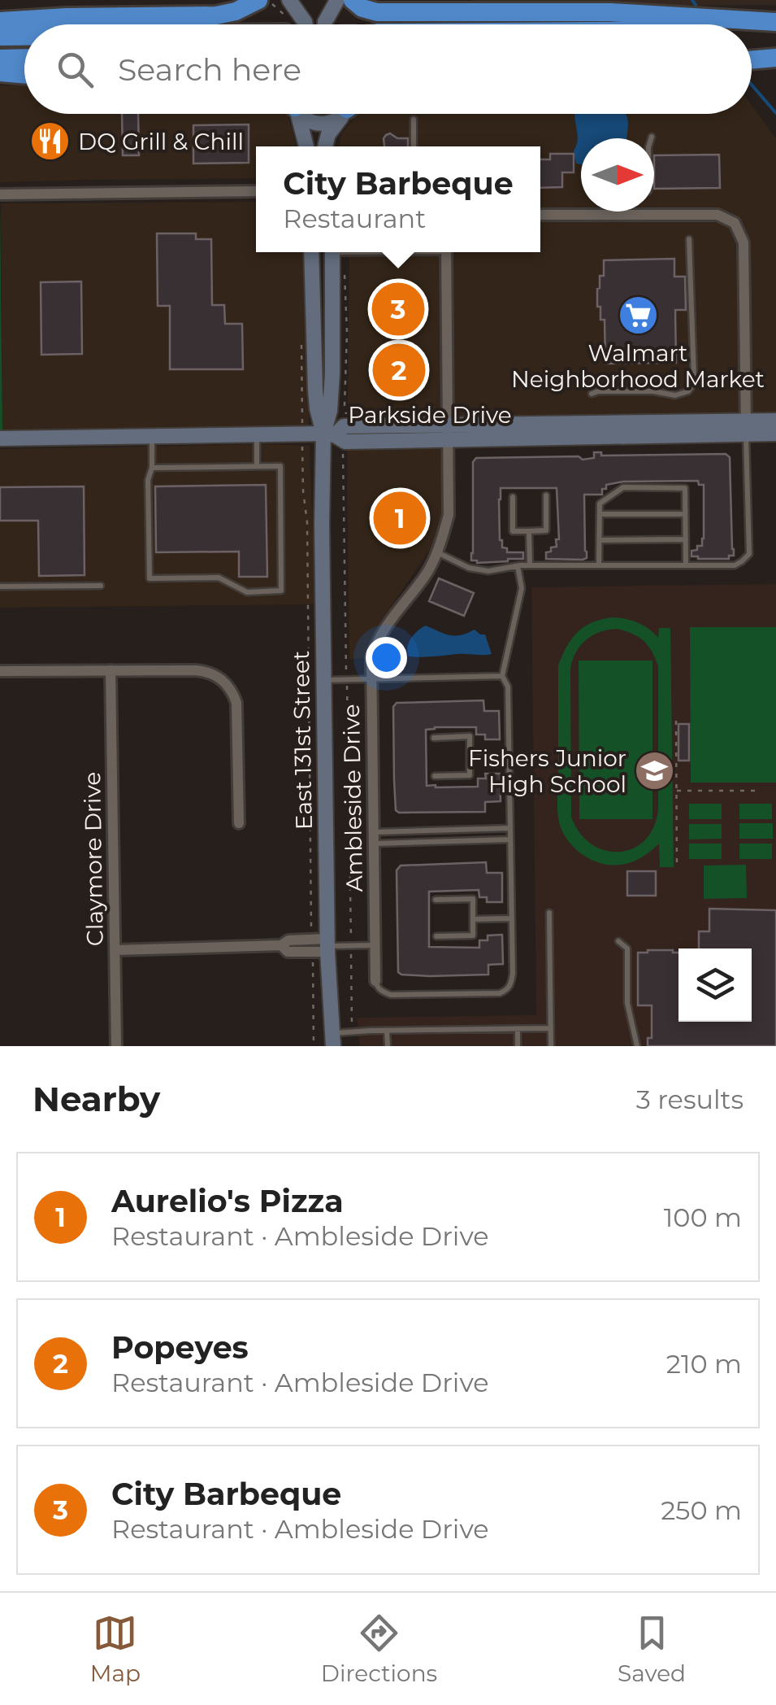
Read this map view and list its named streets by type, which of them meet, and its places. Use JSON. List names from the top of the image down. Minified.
{"streets":{"street":["Parkside Drive","East 131st Street","Ambleside Drive","Claymore Drive"]},"crossings":[["Parkside Drive","East 131st Street"],["Parkside Drive","Ambleside Drive"]],"places":{"restaurant":["DQ Grill & Chill"],"supermarket":["Walmart Neighborhood Market"],"school or university":["Fishers Junior High School"]},"north":"right","page":{"search":"Search here","popup":["City Barbeque","Restaurant"],"pins":["3","2","1"],"heading":["Nearby","3 results"],"list":[{"mark":"1","name":"Aurelio's Pizza","note":"Restaurant · Ambleside Drive","value":"100 m"},{"mark":"2","name":"Popeyes","note":"Restaurant · Ambleside Drive","value":"210 m"},{"mark":"3","name":"City Barbeque","note":"Restaurant · Ambleside Drive","value":"250 m"}],"nav":["Map","Directions","Saved"]}}
